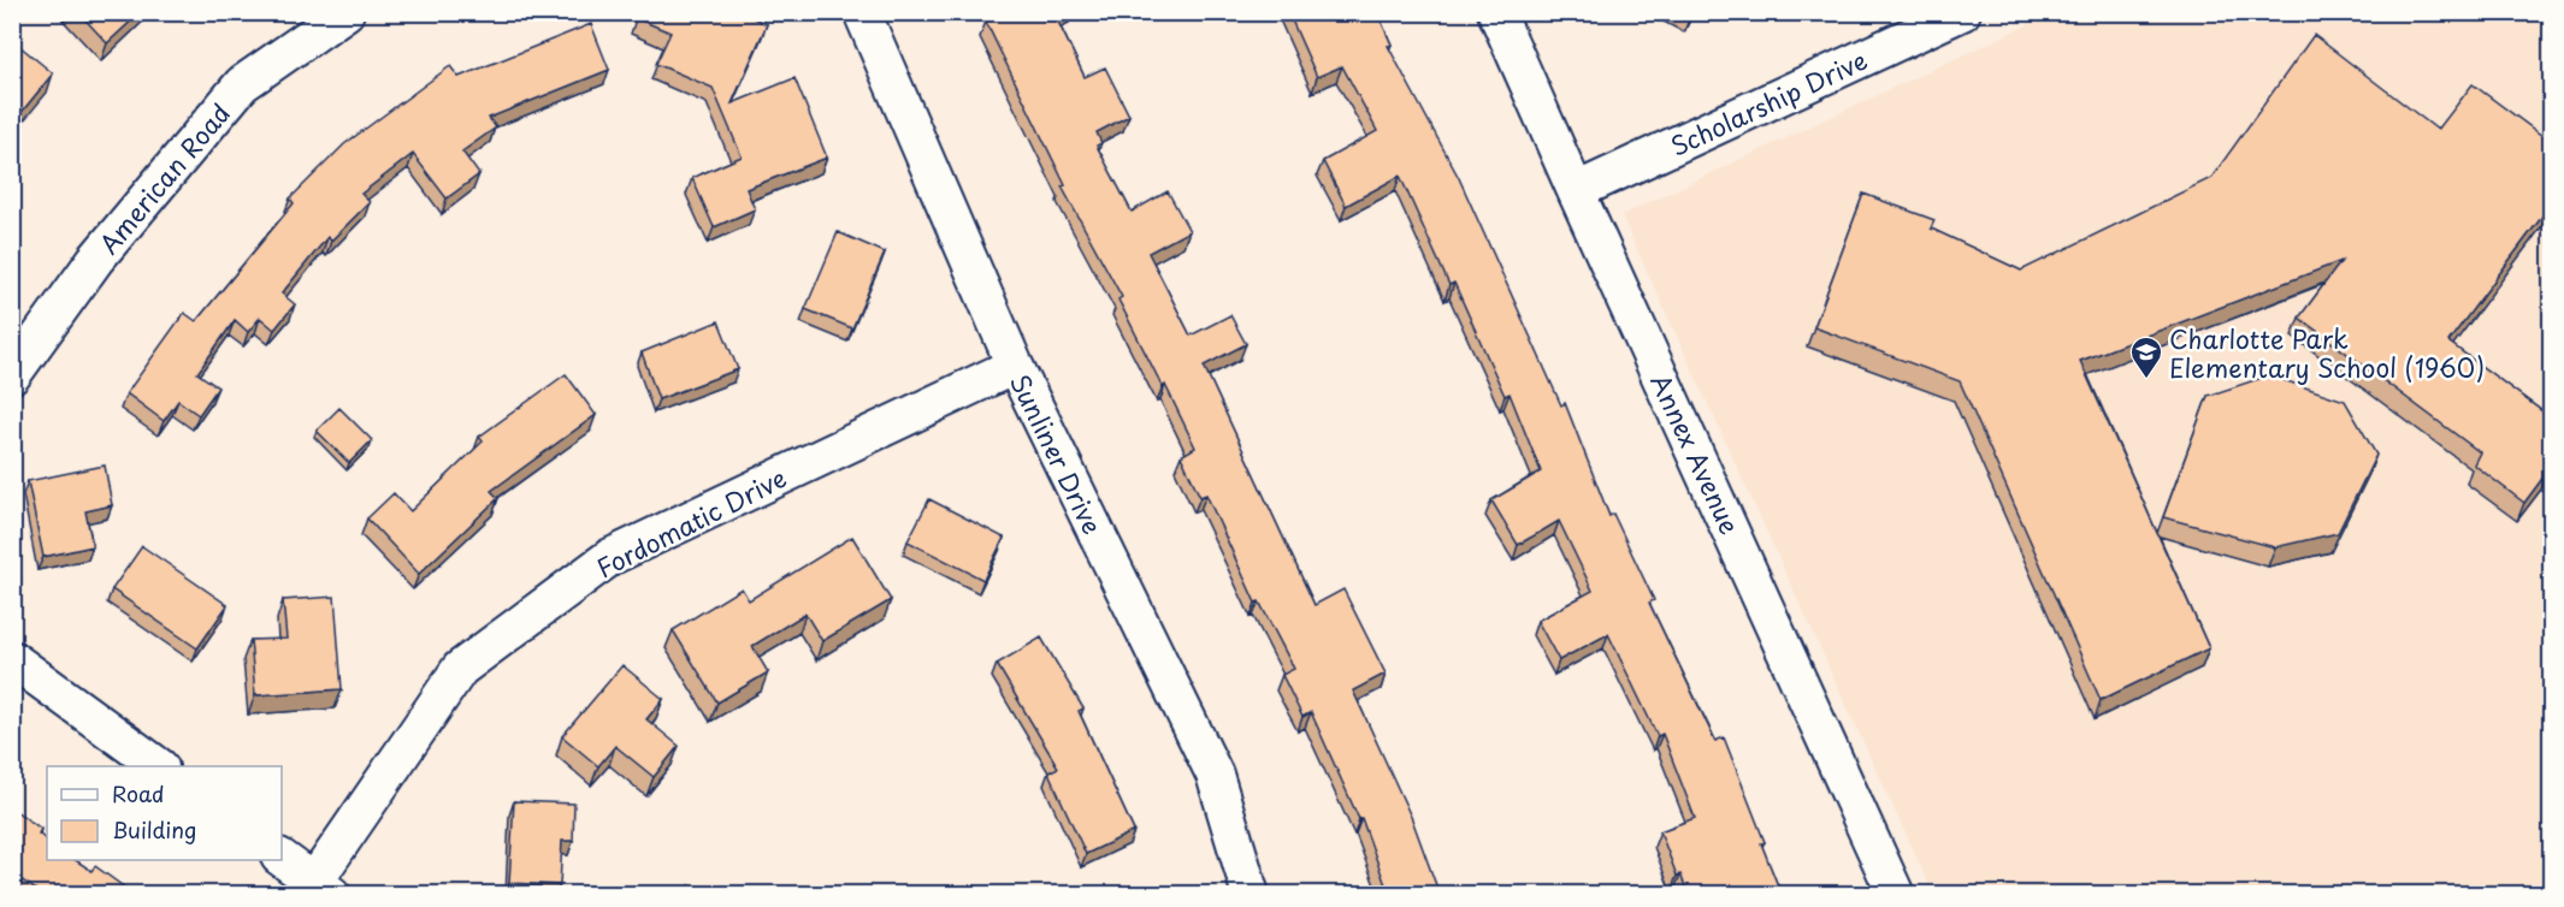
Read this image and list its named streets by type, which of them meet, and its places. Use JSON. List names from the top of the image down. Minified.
{"streets":{"street":["Scholarship Drive","American Road","Sunliner Drive","Annex Avenue","Fordomatic Drive"]},"crossings":[["Scholarship Drive","Annex Avenue"],["Sunliner Drive","Fordomatic Drive"]],"places":{"school or university":["Charlotte Park Elementary School (1960)"]},"legend":["Road","Building"]}
